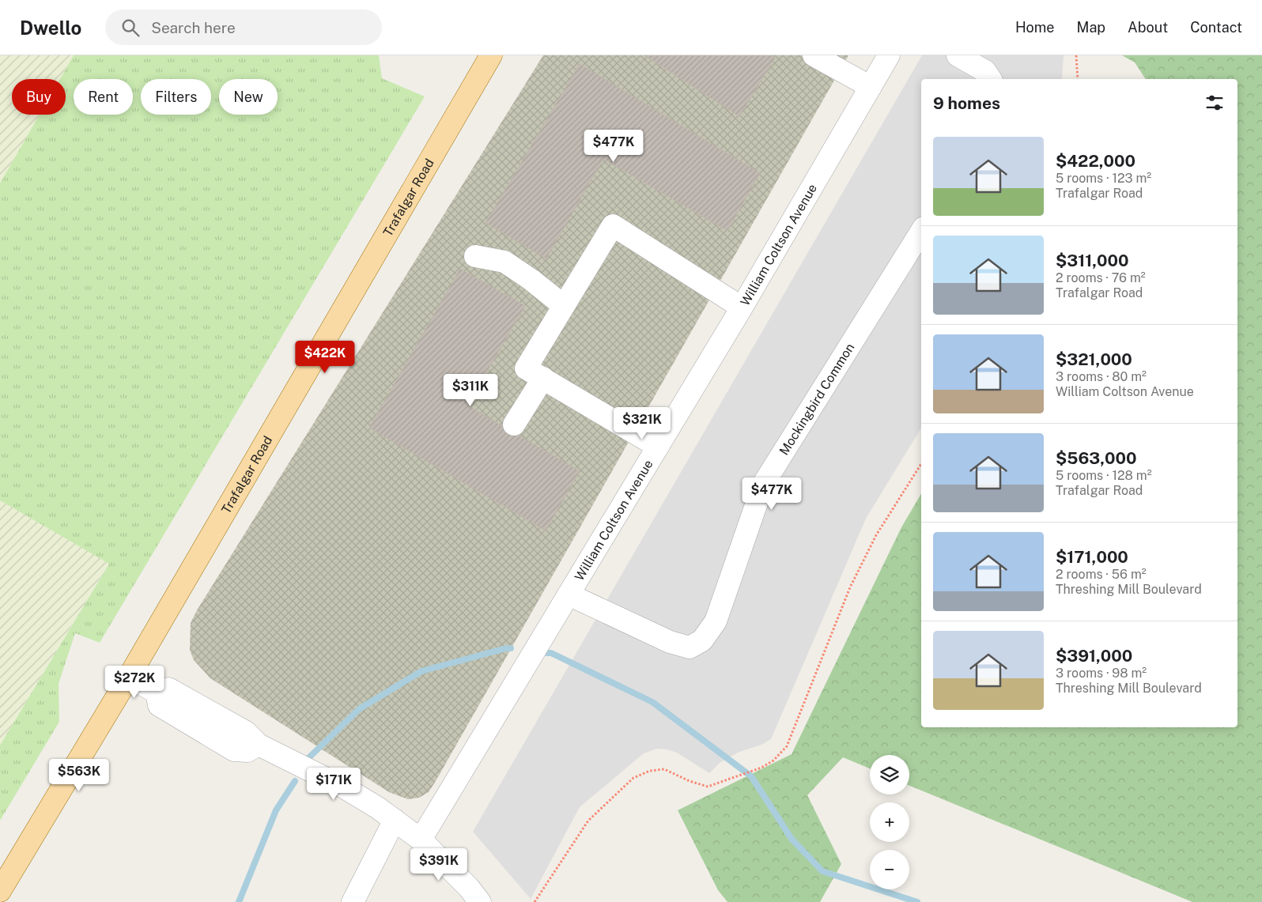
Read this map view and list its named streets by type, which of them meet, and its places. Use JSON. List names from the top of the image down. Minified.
{"streets":{"main road":["Trafalgar Road"],"street":["William Coltson Avenue","Mockingbird Common"]},"crossings":[["William Coltson Avenue","Mockingbird Common"]],"page":{"header":"Dwello","search":"Search here","nav":["Home","Map","About","Contact"],"chip":["Buy","Rent","Filters","New"],"heading":"9 homes","list":[{"name":"$422,000","note":"5 rooms · 123 m² · Trafalgar Road"},{"name":"$311,000","note":"2 rooms · 76 m² · Trafalgar Road"},{"name":"$321,000","note":"3 rooms · 80 m² · William Coltson Avenue"},{"name":"$563,000","note":"5 rooms · 128 m² · Trafalgar Road"},{"name":"$171,000","note":"2 rooms · 56 m² · Threshing Mill Boulevard"},{"name":"$391,000","note":"3 rooms · 98 m² · Threshing Mill Boulevard"}],"price":["$477K","$422K","$311K","$321K","$477K","$272K","$563K","$171K","$391K"],"map_buttons":["+","−"]}}
